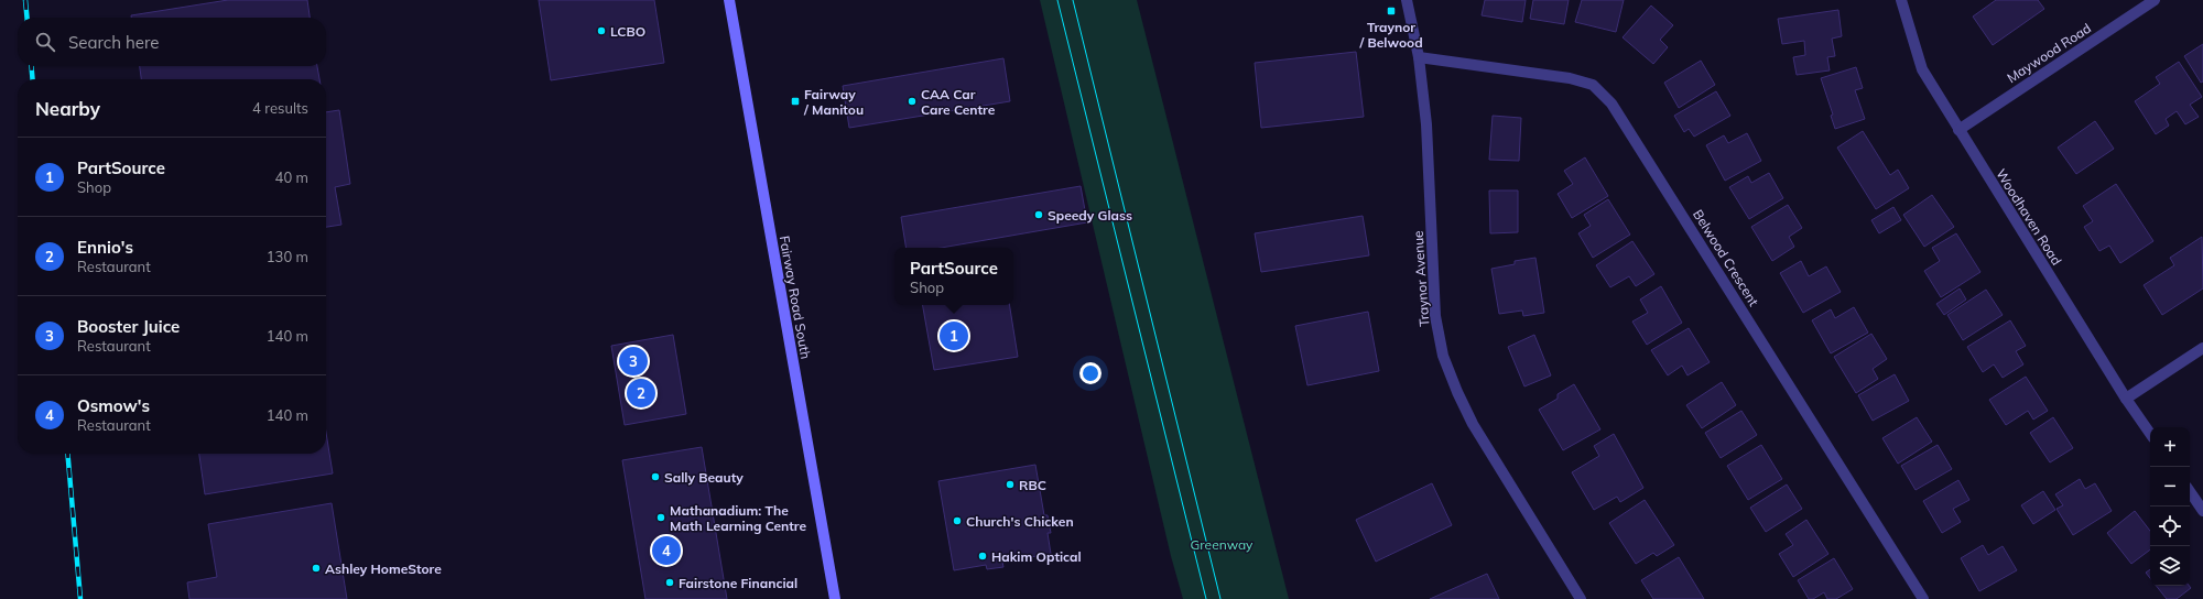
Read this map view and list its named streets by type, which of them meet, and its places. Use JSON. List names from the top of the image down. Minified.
{"streets":{"main road":["Fairway Road South"],"street":["Maywood Road","Woodhaven Road","Belwood Crescent","Traynor Avenue"]},"crossings":[["Maywood Road","Woodhaven Road"],["Belwood Crescent","Traynor Avenue"]],"parks":["Greenway"],"places":{"transit":["Traynor / Belwood","Fairway / Manitou"],"other":["LCBO","CAA Car Care Centre","Speedy Glass","Sally Beauty","RBC","Mathanadium: The Math Learning Centre","Church's Chicken","Hakim Optical","Ashley HomeStore","Fairstone Financial"]},"page":{"search":"Search here","heading":["Nearby","4 results"],"list":[{"mark":"1","name":"PartSource","note":"Shop","value":"40 m"},{"mark":"2","name":"Ennio's","note":"Restaurant","value":"130 m"},{"mark":"3","name":"Booster Juice","note":"Restaurant","value":"140 m"},{"mark":"4","name":"Osmow's","note":"Restaurant","value":"140 m"}],"popup":["PartSource","Shop"],"pins":["1","3","2","4"],"map_buttons":["+","−"]}}
